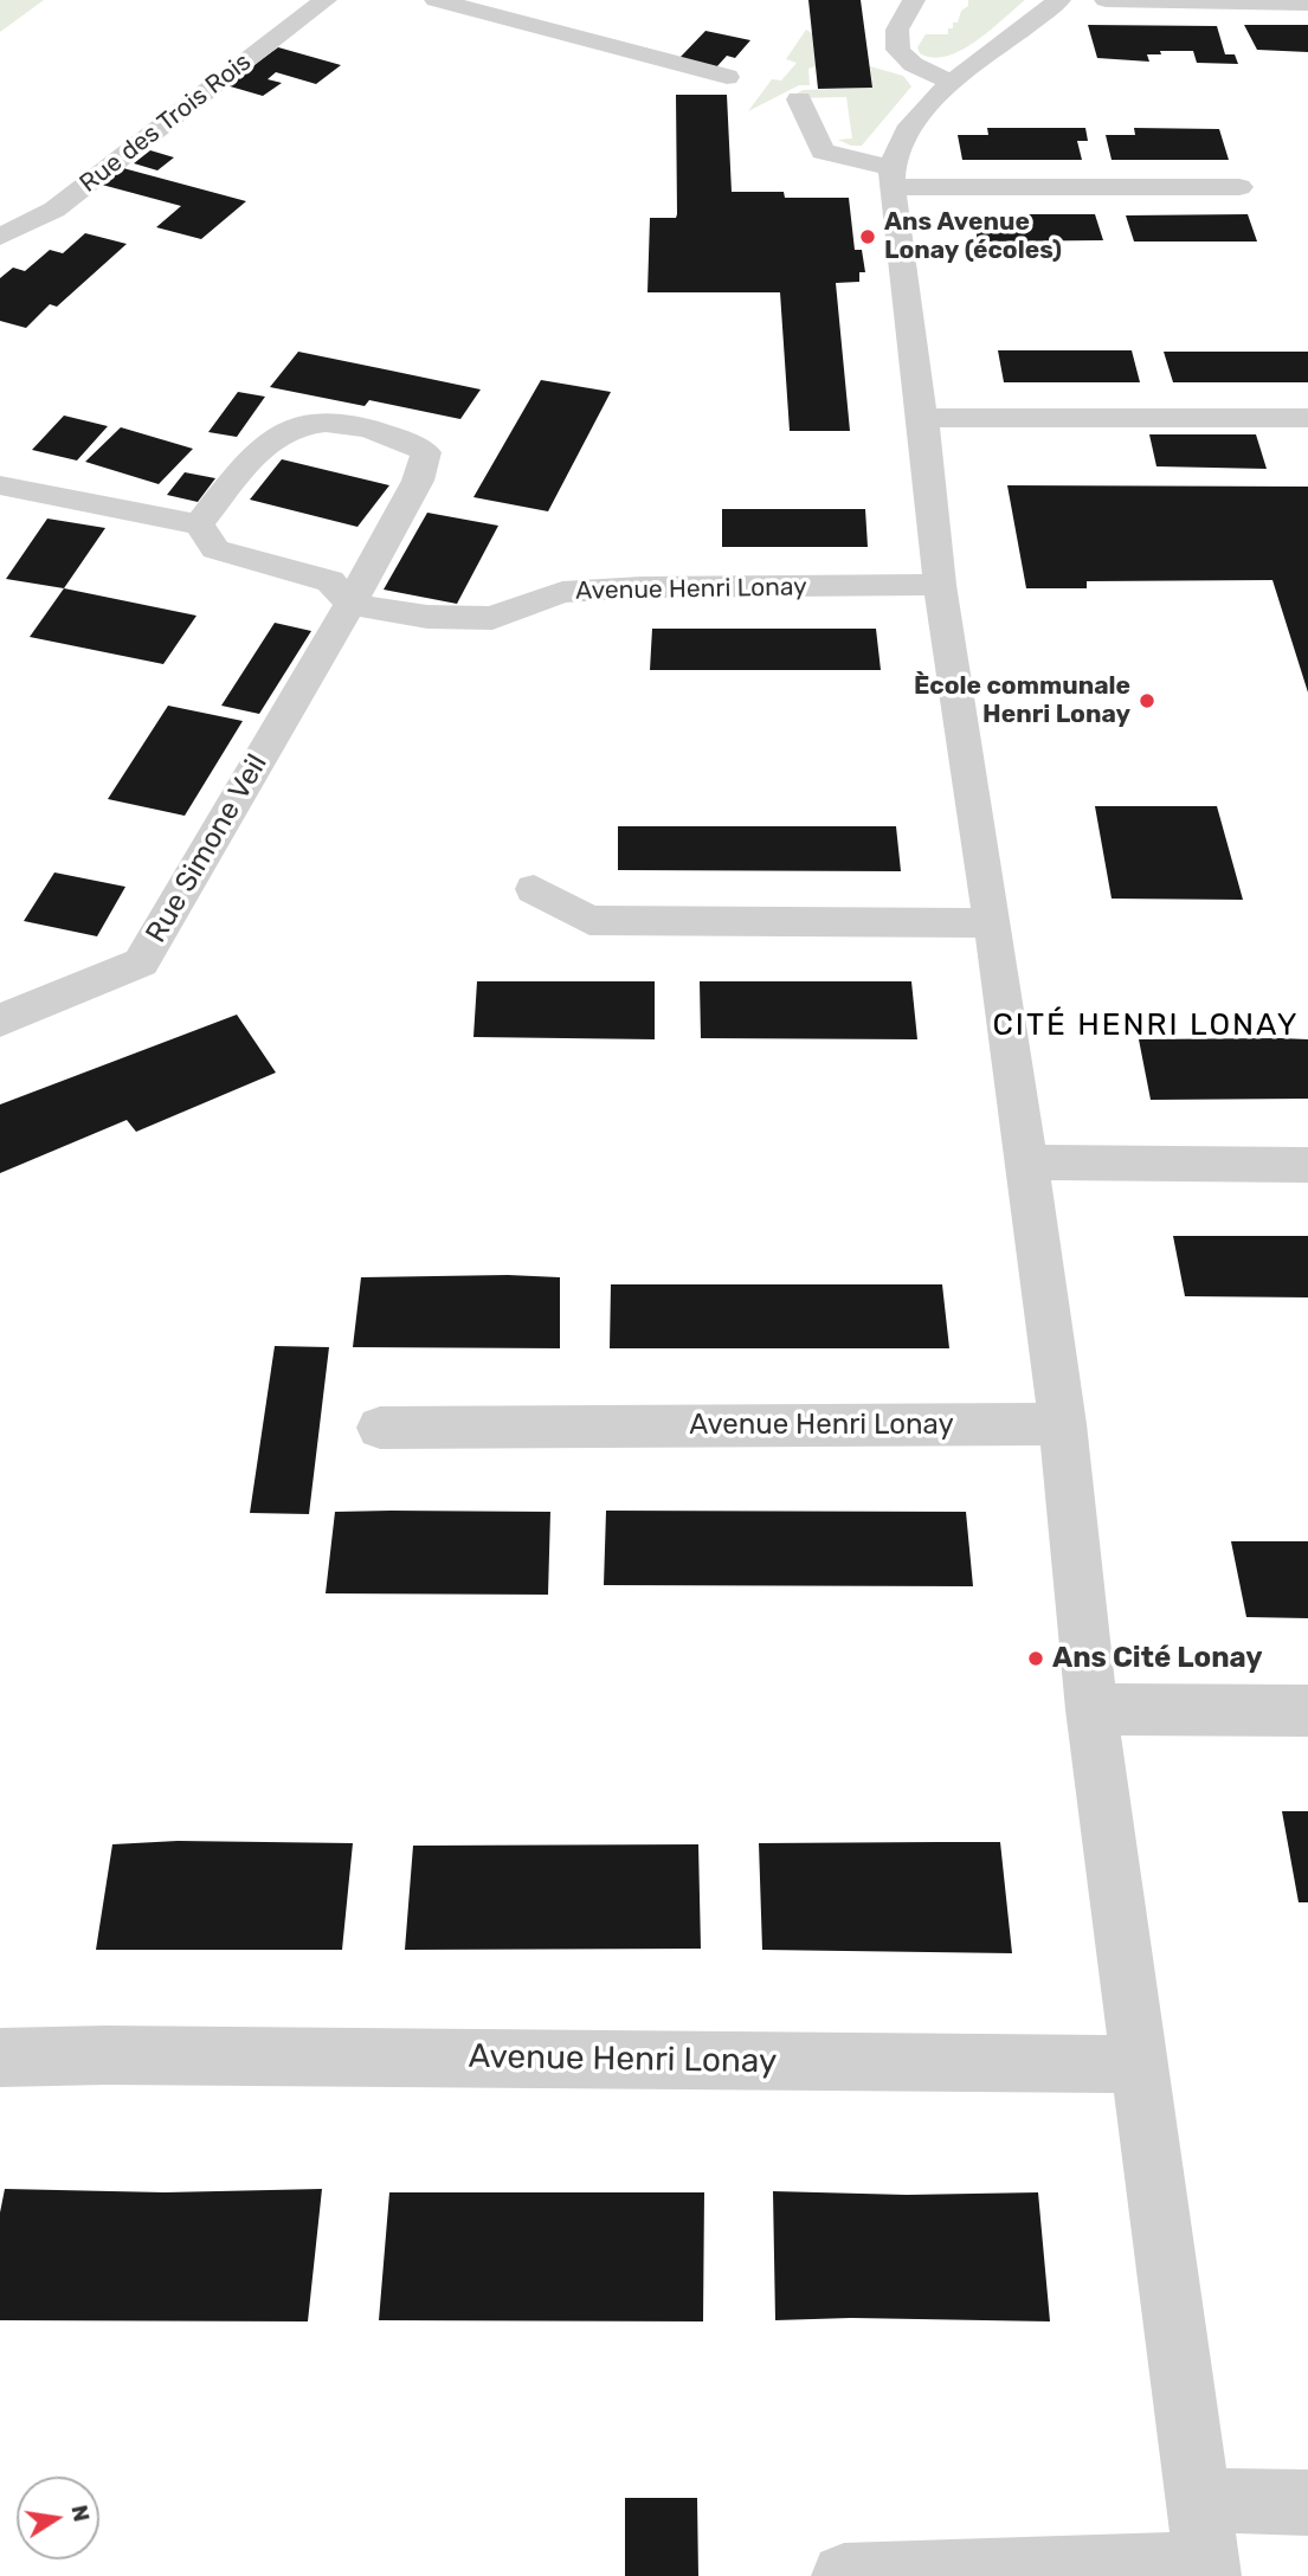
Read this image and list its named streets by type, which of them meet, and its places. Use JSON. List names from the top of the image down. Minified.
{"streets":{"street":["Rue des Trois Rois","Avenue Henri Lonay","Rue Simone Veil"]},"crossings":[["Avenue Henri Lonay","Rue Simone Veil"]],"districts":["CITÉ HENRI LONAY"],"places":["Ans Avenue Lonay (écoles)","Ècole communale Henri Lonay","Ans Cité Lonay"],"north":"right"}
